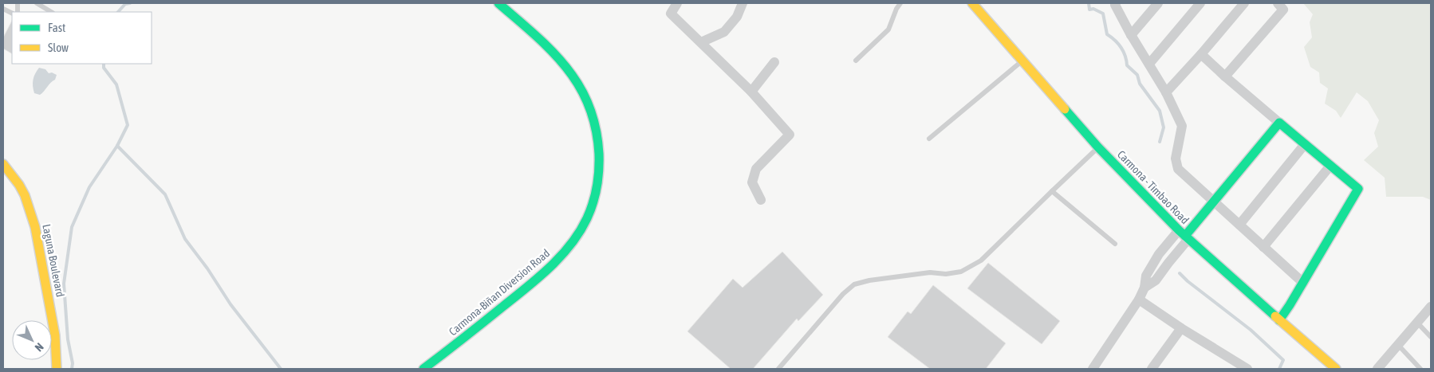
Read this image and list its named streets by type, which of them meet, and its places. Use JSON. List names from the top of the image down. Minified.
{"streets":{"main road":["Carmona - Timbao Road","Laguna Boulevard","Carmona-Biñan Diversion Road"]},"legend":["Fast","Slow"],"north":"bottom right"}
